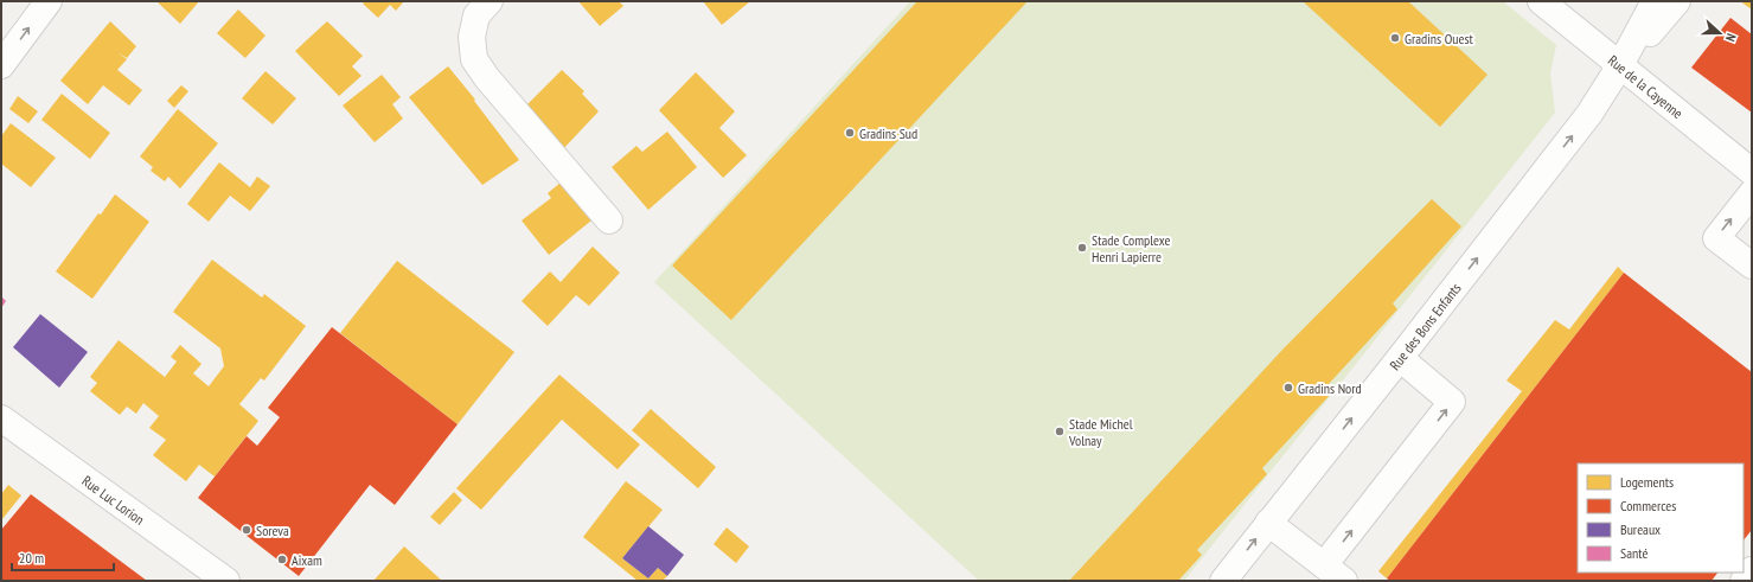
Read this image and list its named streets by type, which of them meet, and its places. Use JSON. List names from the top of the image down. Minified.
{"streets":{"street":["Rue de la Cayenne","Rue des Bons Enfants","Rue Luc Lorion"]},"crossings":[["Rue de la Cayenne","Rue des Bons Enfants"]],"one_way":["Rue des Bons Enfants"],"places":["Gradins Ouest","Gradins Sud","Stade Complexe Henri Lapierre","Gradins Nord","Stade Michel Volnay","Soreva","Aixam"],"legend":["Logements","Commerces","Bureaux","Santé"],"scale_bar":"20 m","north":"right"}
